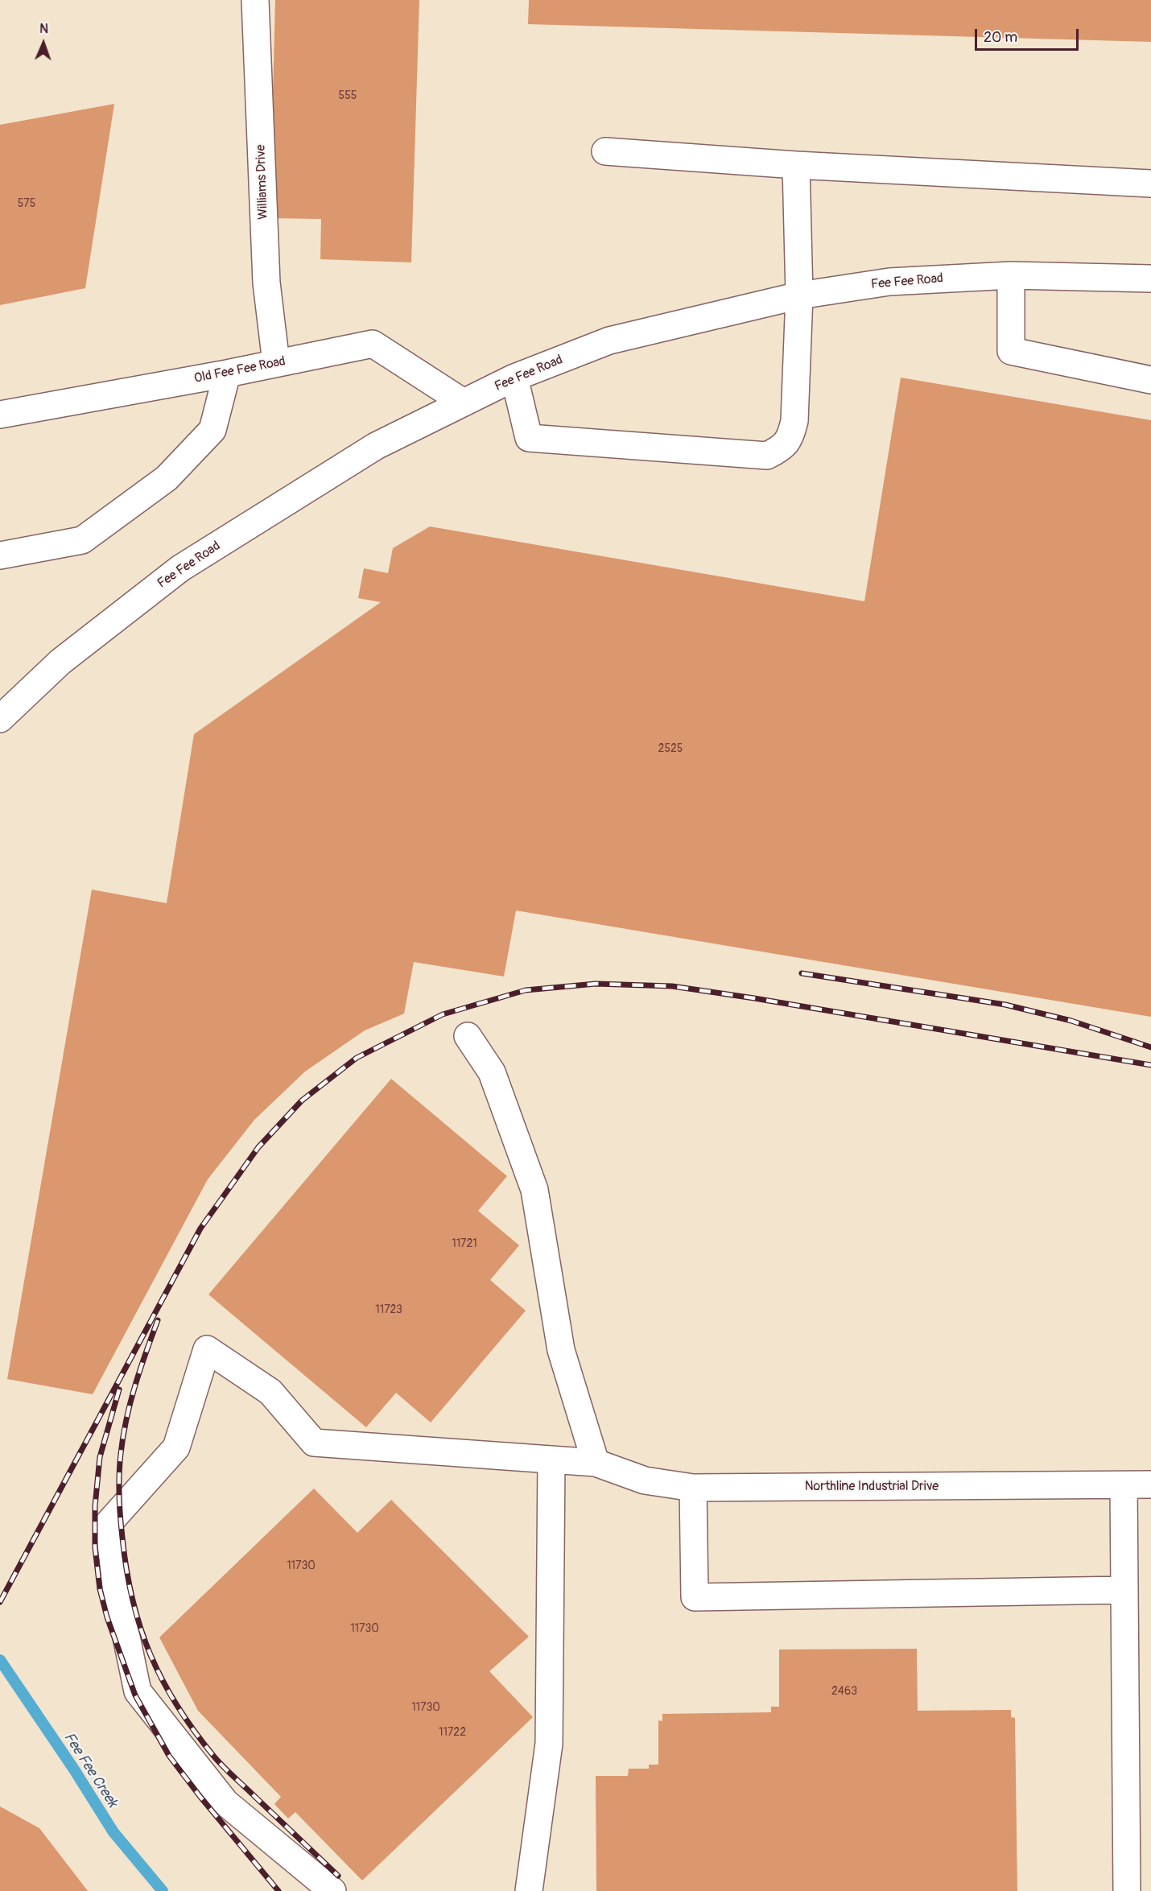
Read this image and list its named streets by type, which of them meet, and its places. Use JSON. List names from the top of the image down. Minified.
{"streets":{"street":["Williams Drive","Fee Fee Road","Old Fee Fee Road","Northline Industrial Drive"]},"crossings":[["Williams Drive","Old Fee Fee Road"],["Fee Fee Road","Old Fee Fee Road"]],"water":["Fee Fee Creek"],"house_numbers":["555","575","2525","11721","11723","11730","11730","2463","11730","11722"],"scale_bar":"20 m","north":"top"}
